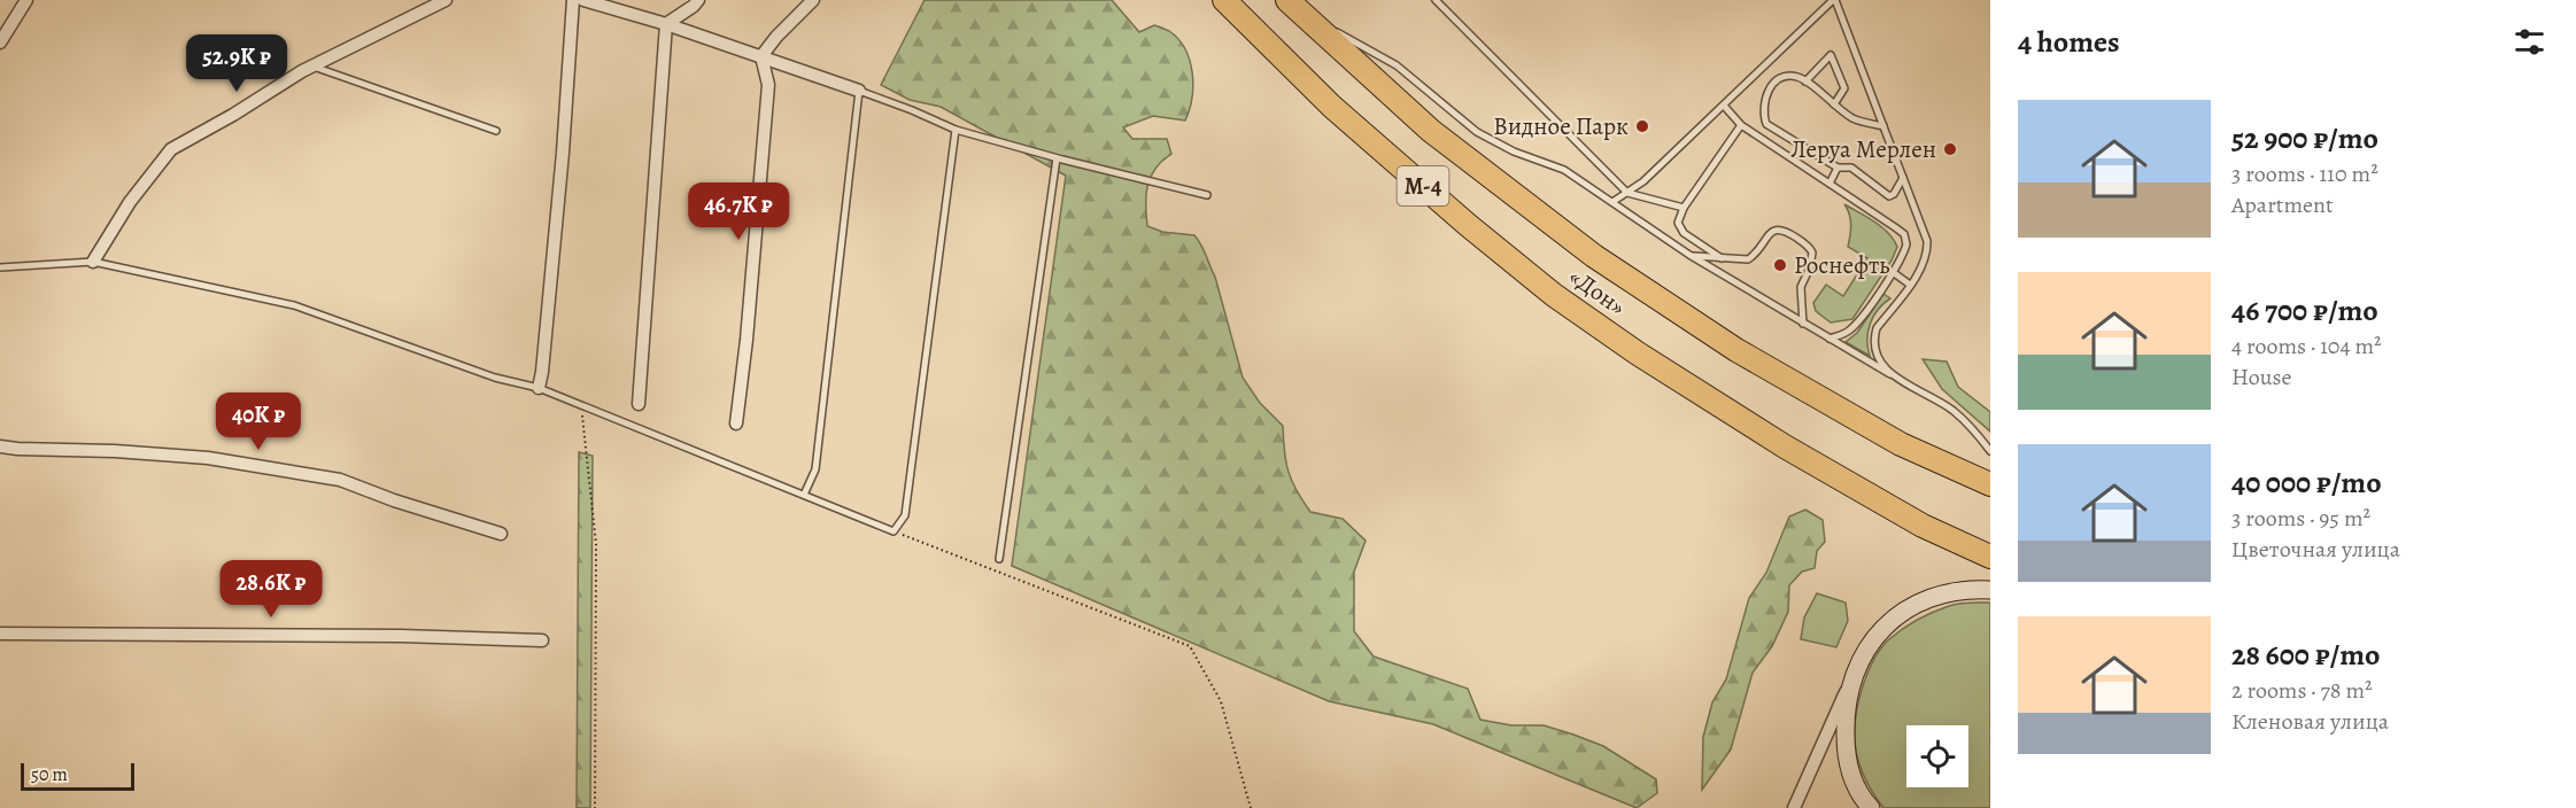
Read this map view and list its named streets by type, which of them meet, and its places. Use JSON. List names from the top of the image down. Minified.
{"streets":{"highway":["М-4","«Дон»"]},"places":["Видное Парк","Леруа Мерлен","Роснефть"],"scale_bar":"50 m","page":{"heading":"4 homes","price":["52.9K ₽","46.7K ₽","40K ₽","28.6K ₽"],"list":[{"name":"52 900 ₽/mo","note":"3 rooms · 110 m² · Apartment"},{"name":"46 700 ₽/mo","note":"4 rooms · 104 m² · House"},{"name":"40 000 ₽/mo","note":"3 rooms · 95 m² · Цветочная улица"},{"name":"28 600 ₽/mo","note":"2 rooms · 78 m² · Кленовая улица"}],"scale":"50 m"}}
